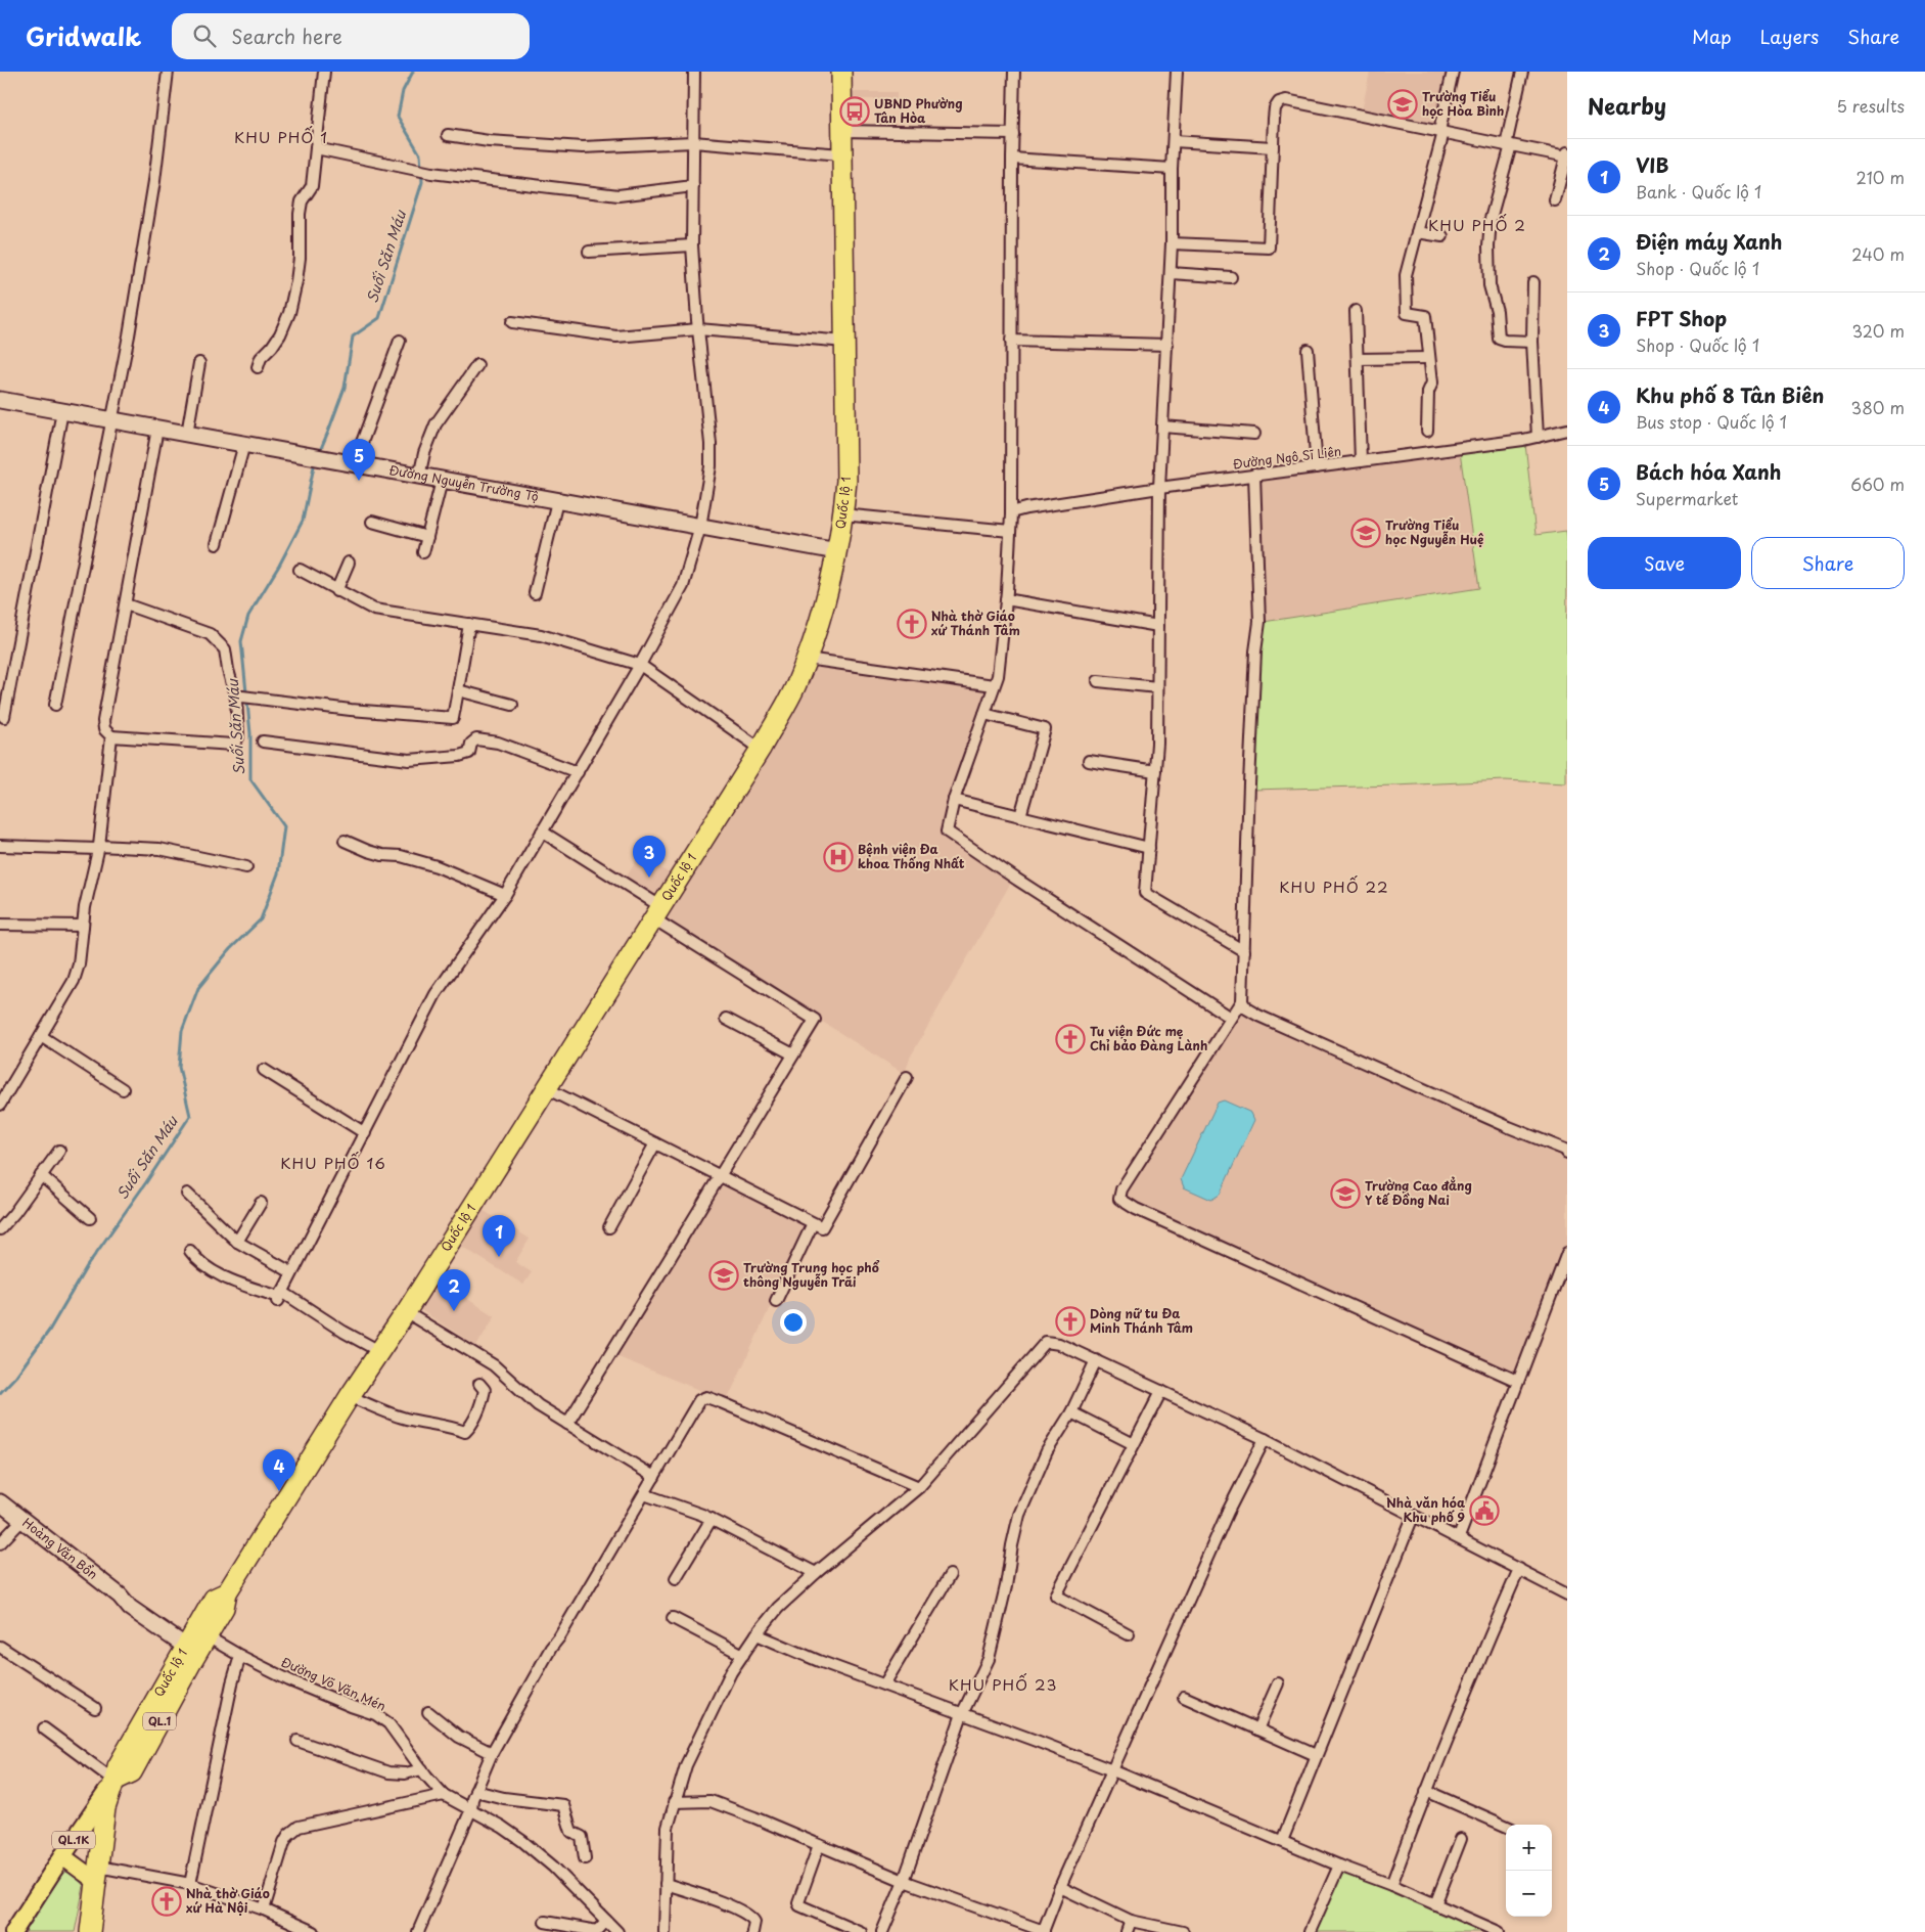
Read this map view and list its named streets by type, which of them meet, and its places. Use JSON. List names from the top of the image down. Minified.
{"streets":{"highway":["Quốc lộ 1","QL.1"],"main road":["Đường Nguyễn Trường Tộ","Hoàng Văn Bổn","QL.1K"],"street":["Đường Ngô Sĩ Liên","Đường Võ Văn Mén"]},"crossings":[["Đường Nguyễn Trường Tộ","Quốc lộ 1"],["Quốc lộ 1","Hoàng Văn Bổn"],["Quốc lộ 1","Đường Võ Văn Mén"],["Quốc lộ 1","QL.1K"],["Hoàng Văn Bổn","Đường Võ Văn Mén"]],"districts":["KHU PHỐ 1","KHU PHỐ 2","KHU PHỐ 22","KHU PHỐ 16","KHU PHỐ 23"],"water":["Suối Săn Máu"],"places":{"school or university":["Trường Tiểu học Hòa Bình","Trường Tiểu học Nguyễn Huệ","Trường Cao đẳng Y tế Đồng Nai","Trường Trung học phổ thông Nguyễn Trãi"],"bus stop":["UBND Phường Tân Hòa"],"church":["Nhà thờ Giáo xứ Thánh Tâm","Tu viện Đức mẹ Chỉ bảo Đàng Lành","Dòng nữ tu Đa Minh Thánh Tâm","Nhà thờ Giáo xứ Hà Nội"],"hospital":["Bệnh viện Đa khoa Thống Nhất"],"public building":["Nhà văn hóa Khu phố 9"]},"page":{"header":"Gridwalk","search":"Search here","nav":["Map","Layers","Share"],"heading":["Nearby","5 results"],"list":[{"mark":"1","name":"VIB","note":"Bank · Quốc lộ 1","value":"210 m"},{"mark":"2","name":"Điện máy Xanh","note":"Shop · Quốc lộ 1","value":"240 m"},{"mark":"3","name":"FPT Shop","note":"Shop · Quốc lộ 1","value":"320 m"},{"mark":"4","name":"Khu phố 8 Tân Biên","note":"Bus stop · Quốc lộ 1","value":"380 m"},{"mark":"5","name":"Bách hóa Xanh","note":"Supermarket","value":"660 m"}],"pins":["5","3","1","2","4"],"buttons":["Save","Share"],"map_buttons":["+","−"]}}
